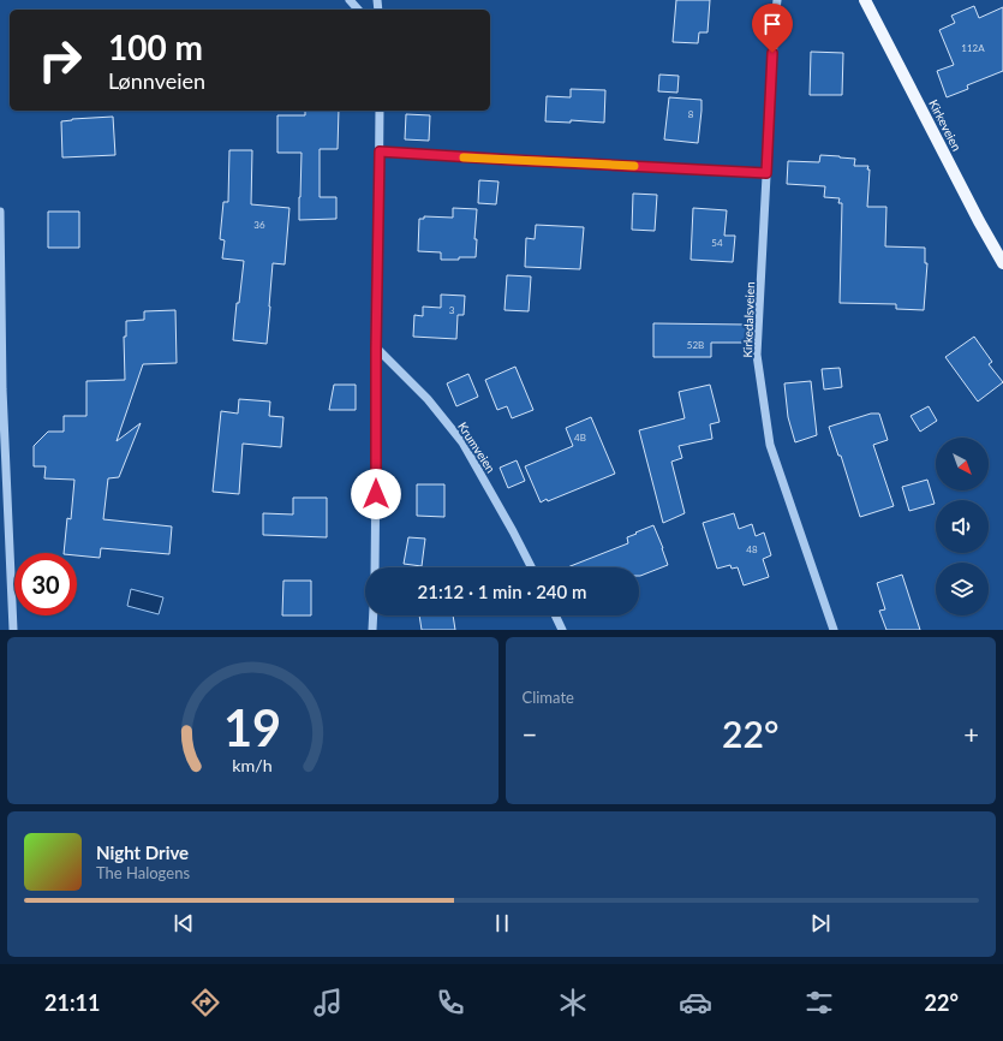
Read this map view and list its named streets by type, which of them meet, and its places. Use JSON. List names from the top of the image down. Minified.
{"streets":{"main road":["Kirkeveien"],"street":["Kirkedalsveien","Krumveien"]},"house_numbers":["112A","8","36","54","3","52B","4B","48"],"north":"bottom right","page":{"turn":["100 m","Lønnveien"],"limit":"30","trip":"21:12 · 1 min · 240 m","tile":"Climate","heat":["−","22°","+"],"song":["Night Drive","The Halogens"],"tabs":["21:11","22°"],"gauge":["19","km/h"]}}
